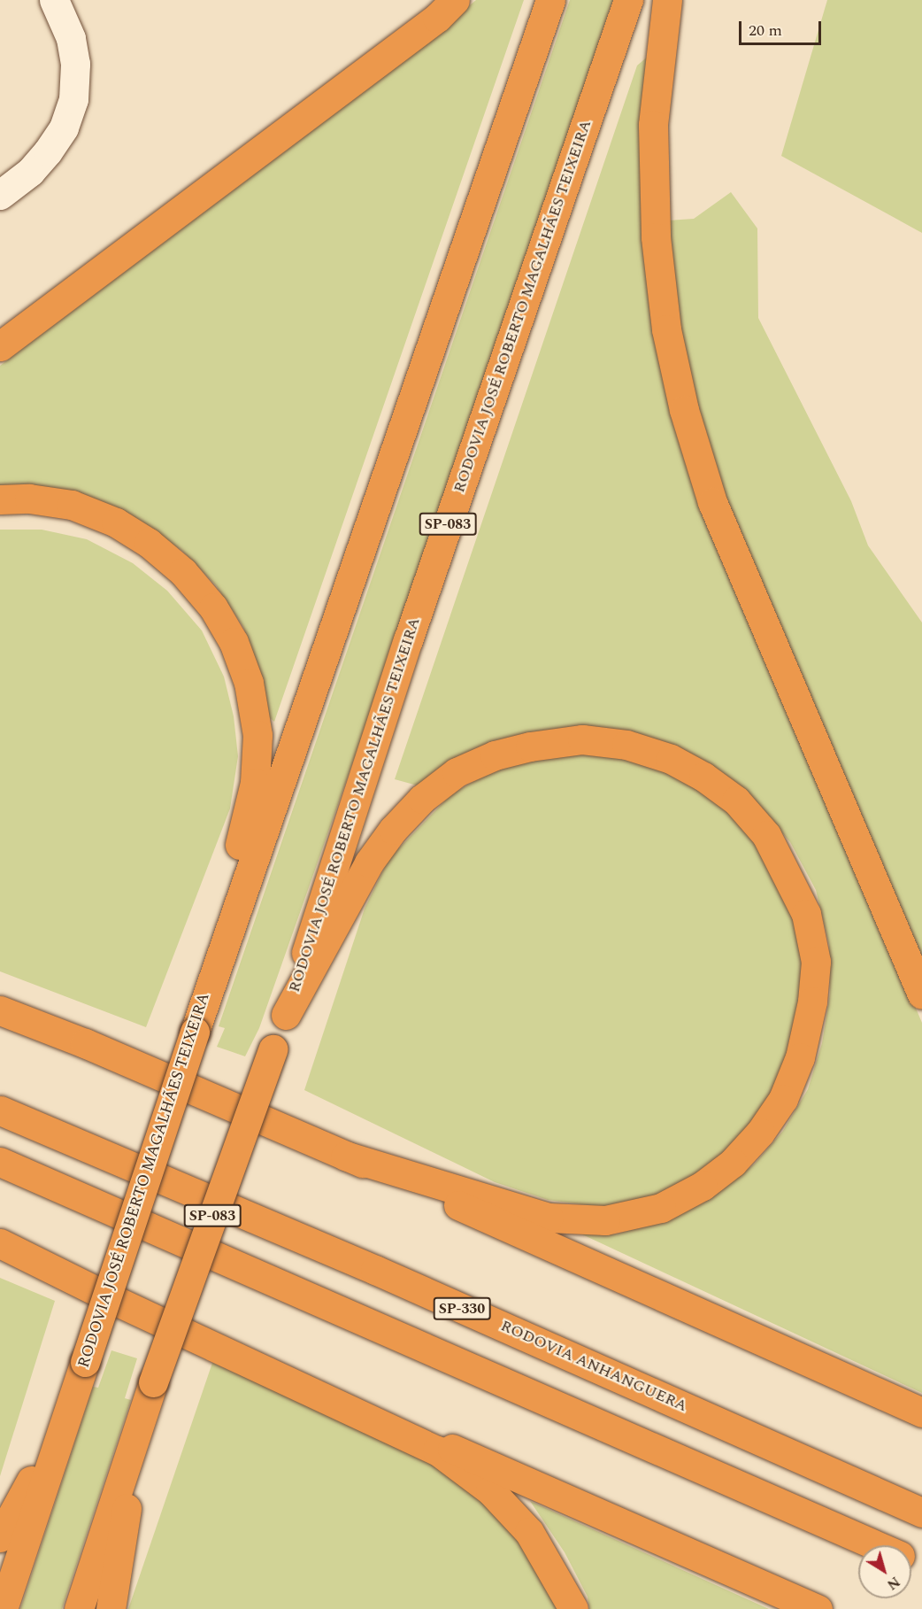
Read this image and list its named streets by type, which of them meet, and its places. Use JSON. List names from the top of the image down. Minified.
{"streets":{"highway":["RODOVIA JOSÉ ROBERTO MAGALHÃES TEIXEIRA","SP-083","SP-330","RODOVIA ANHANGUERA"]},"scale_bar":"20 m","north":"bottom right"}
